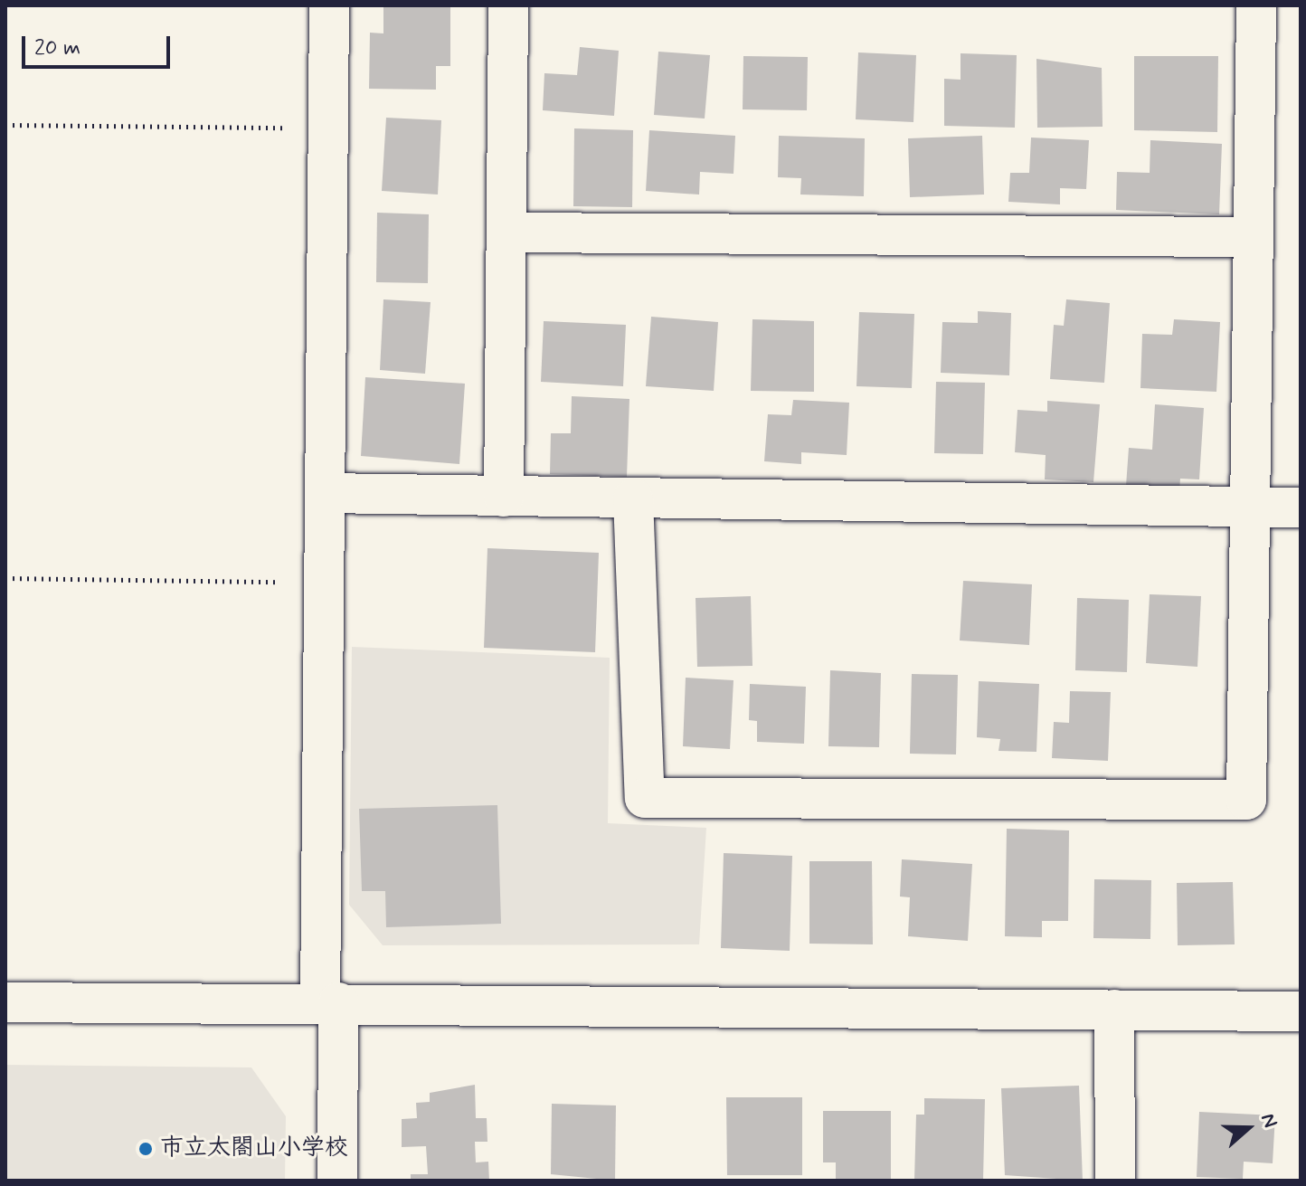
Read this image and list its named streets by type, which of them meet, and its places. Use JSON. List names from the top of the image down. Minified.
{"places":["市立太閤山小学校"],"scale_bar":"20 m","north":"right"}
